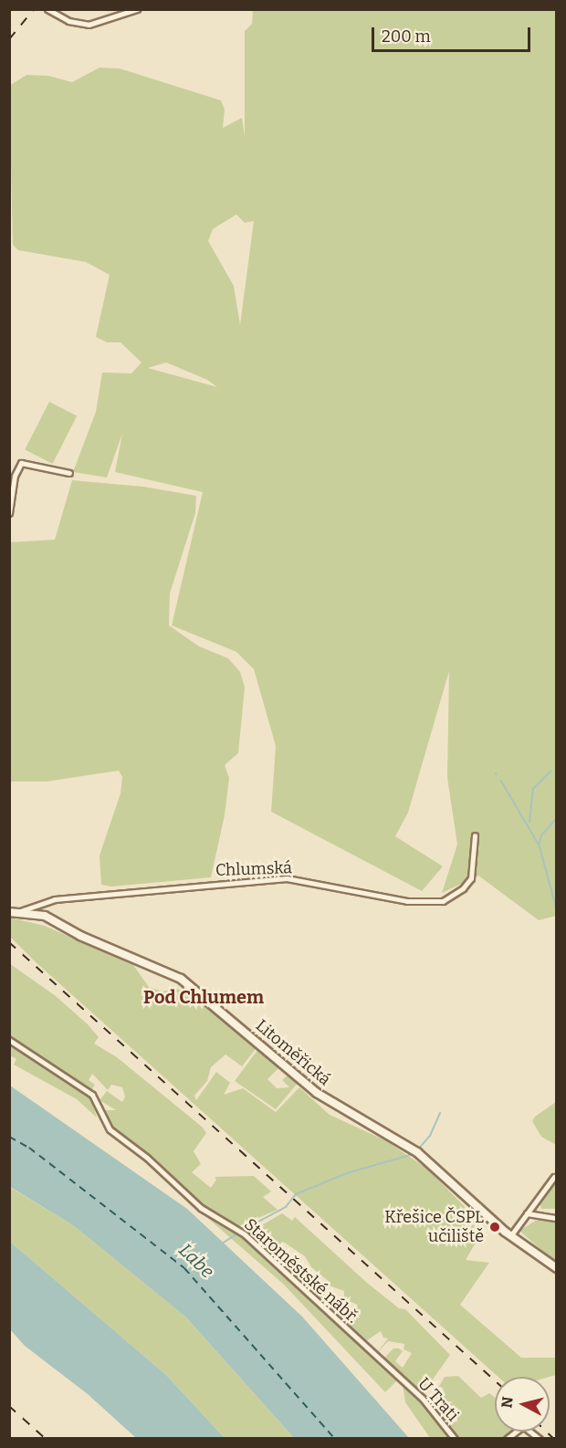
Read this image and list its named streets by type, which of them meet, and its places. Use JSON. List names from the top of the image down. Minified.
{"streets":{"main road":["Litoměřická"],"street":["Chlumská","Staroměstské nábř.","U Trati"]},"crossings":[["Chlumská","Litoměřická"],["Staroměstské nábř.","U Trati"]],"districts":["Pod Chlumem"],"water":["Labe"],"places":["Křešice ČSPL učiliště"],"scale_bar":"200 m","north":"left"}
